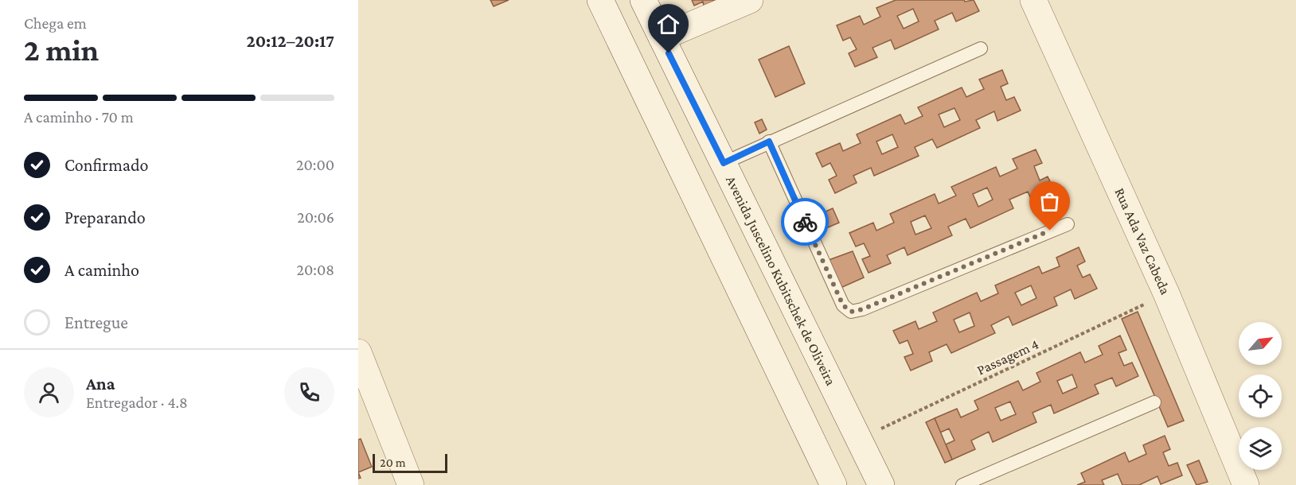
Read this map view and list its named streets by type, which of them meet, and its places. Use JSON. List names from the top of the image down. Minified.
{"streets":{"main road":["Rua Ada Vaz Cabeda","Avenida Juscelino Kubitschek de Oliveira"],"path":["Passagem 4"]},"crossings":[["Rua Ada Vaz Cabeda","Passagem 4"],["Avenida Juscelino Kubitschek de Oliveira","Passagem 4"]],"scale_bar":"20 m","north":"top right","page":{"heading":["2 min","Chega em","20:12–20:17"],"panel":["Ana","Entregador · 4.8"],"bar":"A caminho · 70 m","list":[["Confirmado","20:00"],["Preparando","20:06"],["A caminho","20:08"],"Entregue"],"scale":"20 m"}}
